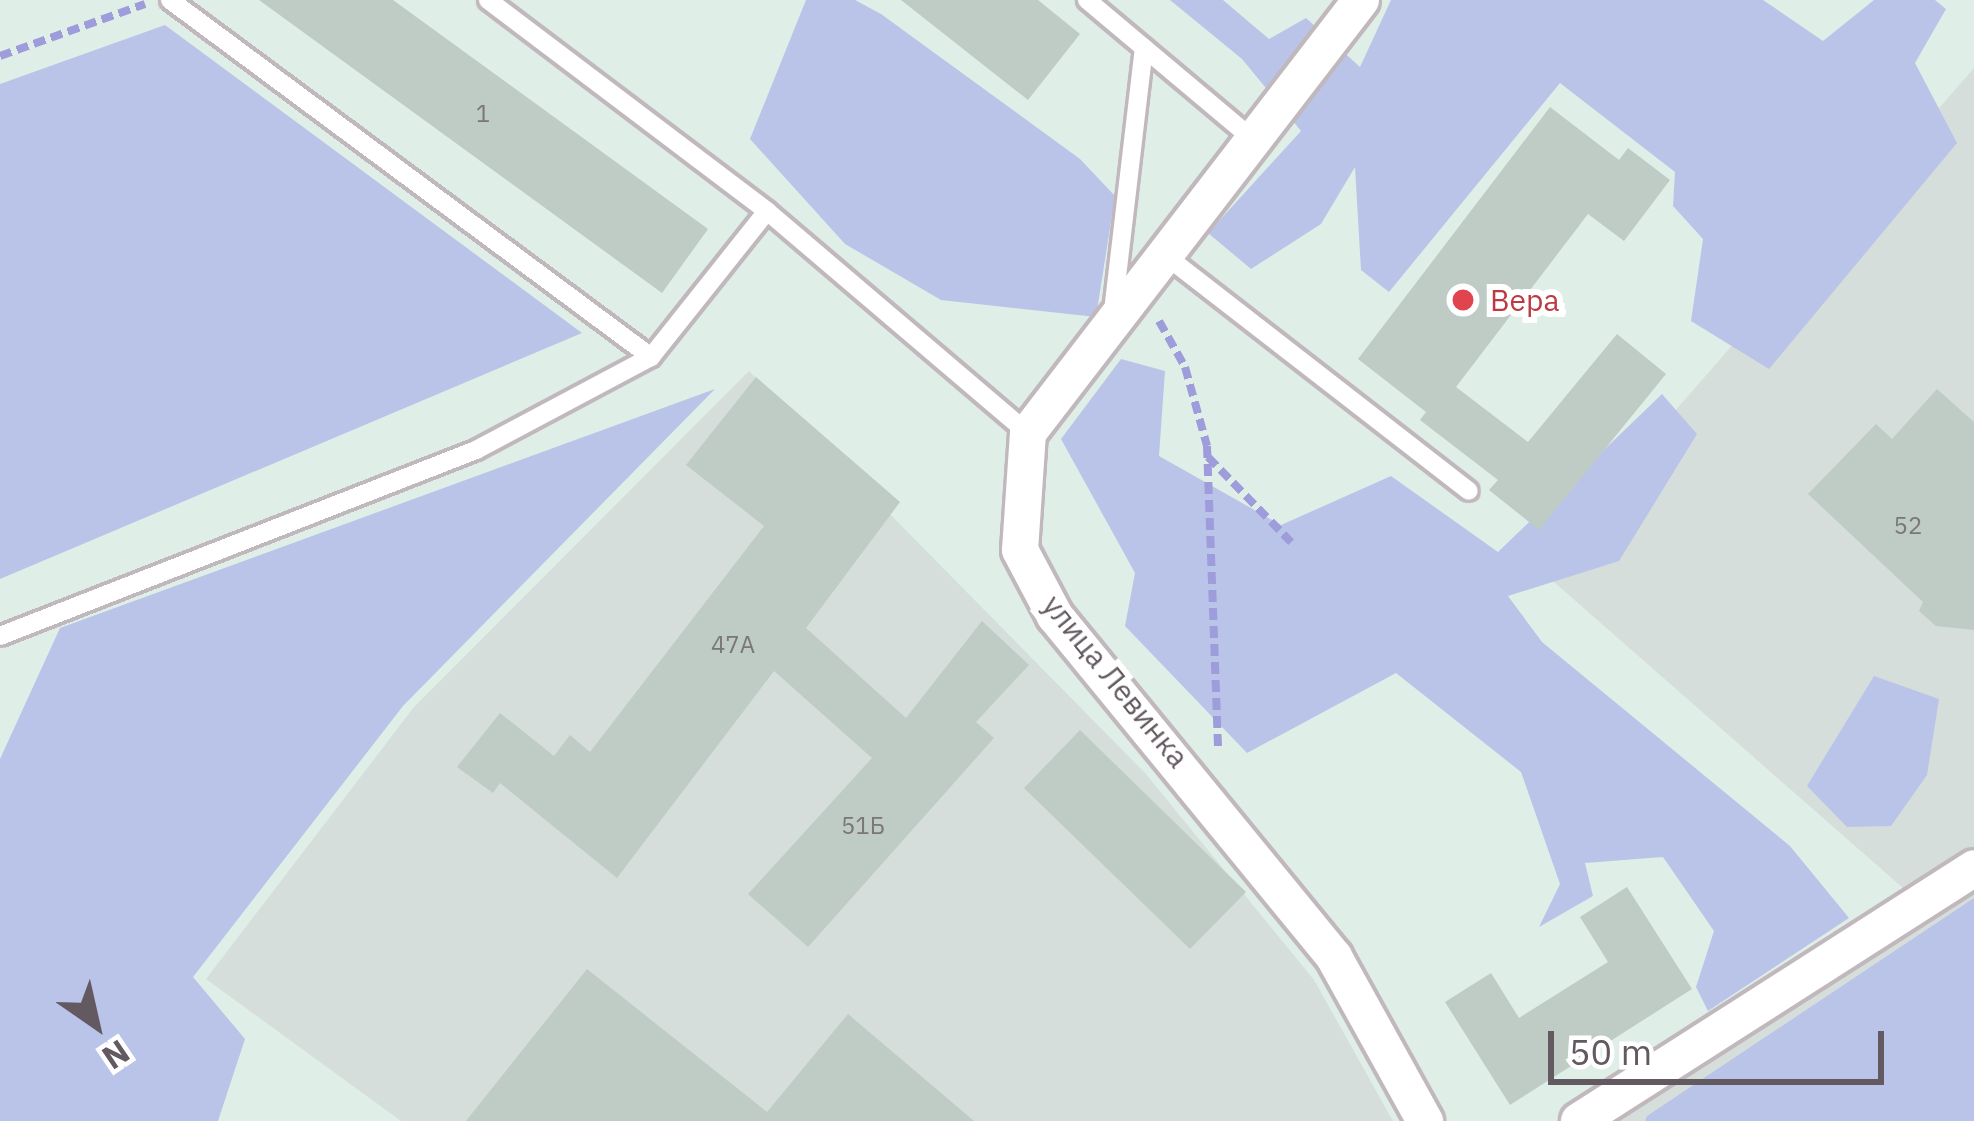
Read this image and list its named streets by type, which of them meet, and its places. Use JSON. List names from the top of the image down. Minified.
{"streets":{"street":["улица Левинка"]},"places":["Вера"],"house_numbers":["1","52","47А","51Б"],"scale_bar":"50 m","north":"bottom right"}
